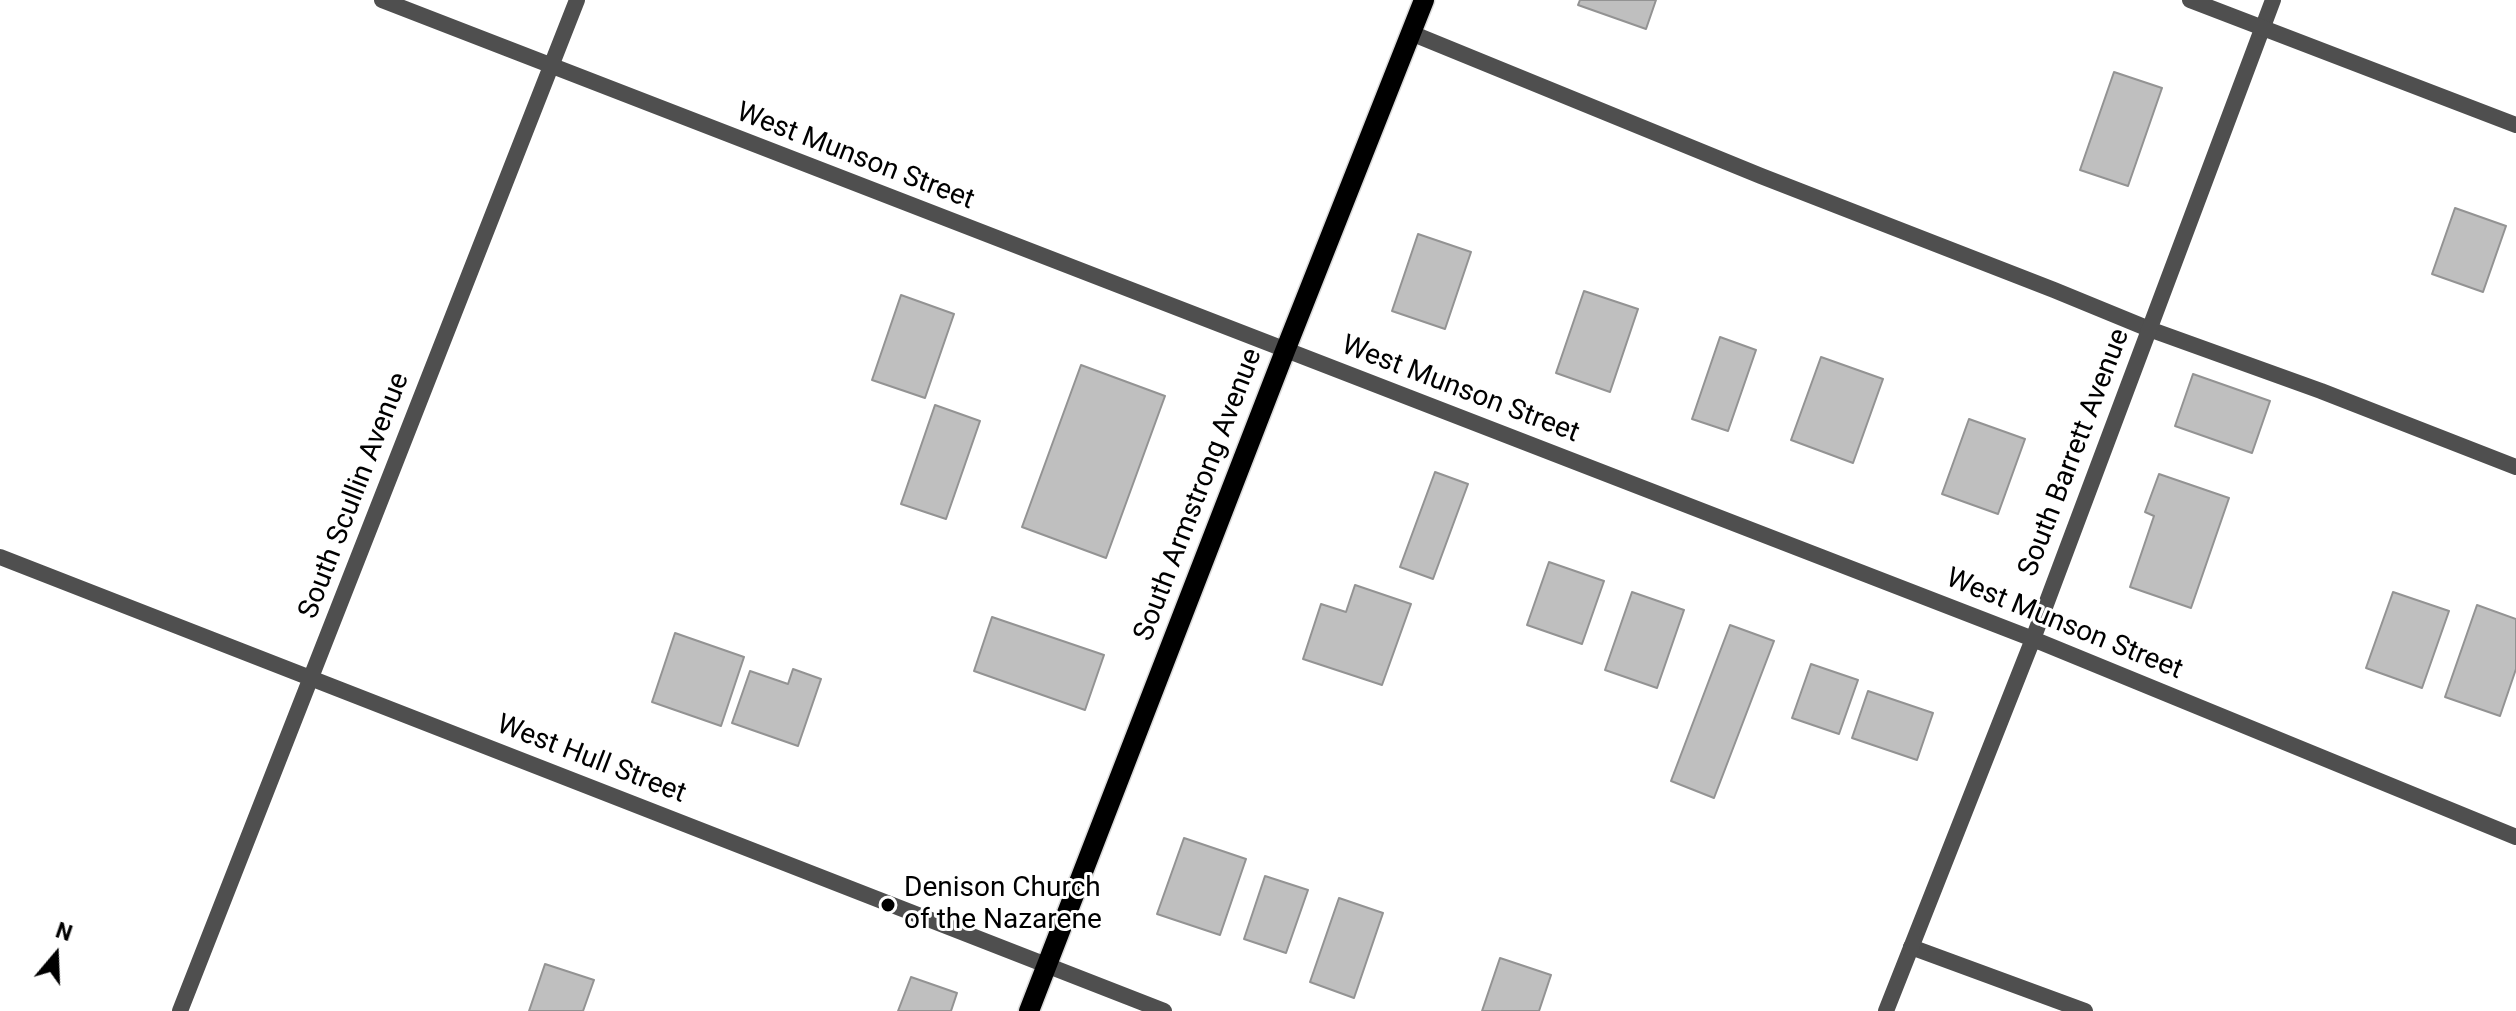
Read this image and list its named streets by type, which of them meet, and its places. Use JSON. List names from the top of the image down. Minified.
{"streets":{"main road":["South Armstrong Avenue"],"street":["West Munson Street","South Barrett Avenue","South Scullin Avenue","West Hull Street"]},"crossings":[["West Munson Street","South Barrett Avenue"],["West Munson Street","South Armstrong Avenue"],["West Munson Street","South Scullin Avenue"],["South Armstrong Avenue","West Hull Street"],["South Scullin Avenue","West Hull Street"]],"places":["Denison Church of the Nazarene"],"north":"top"}
